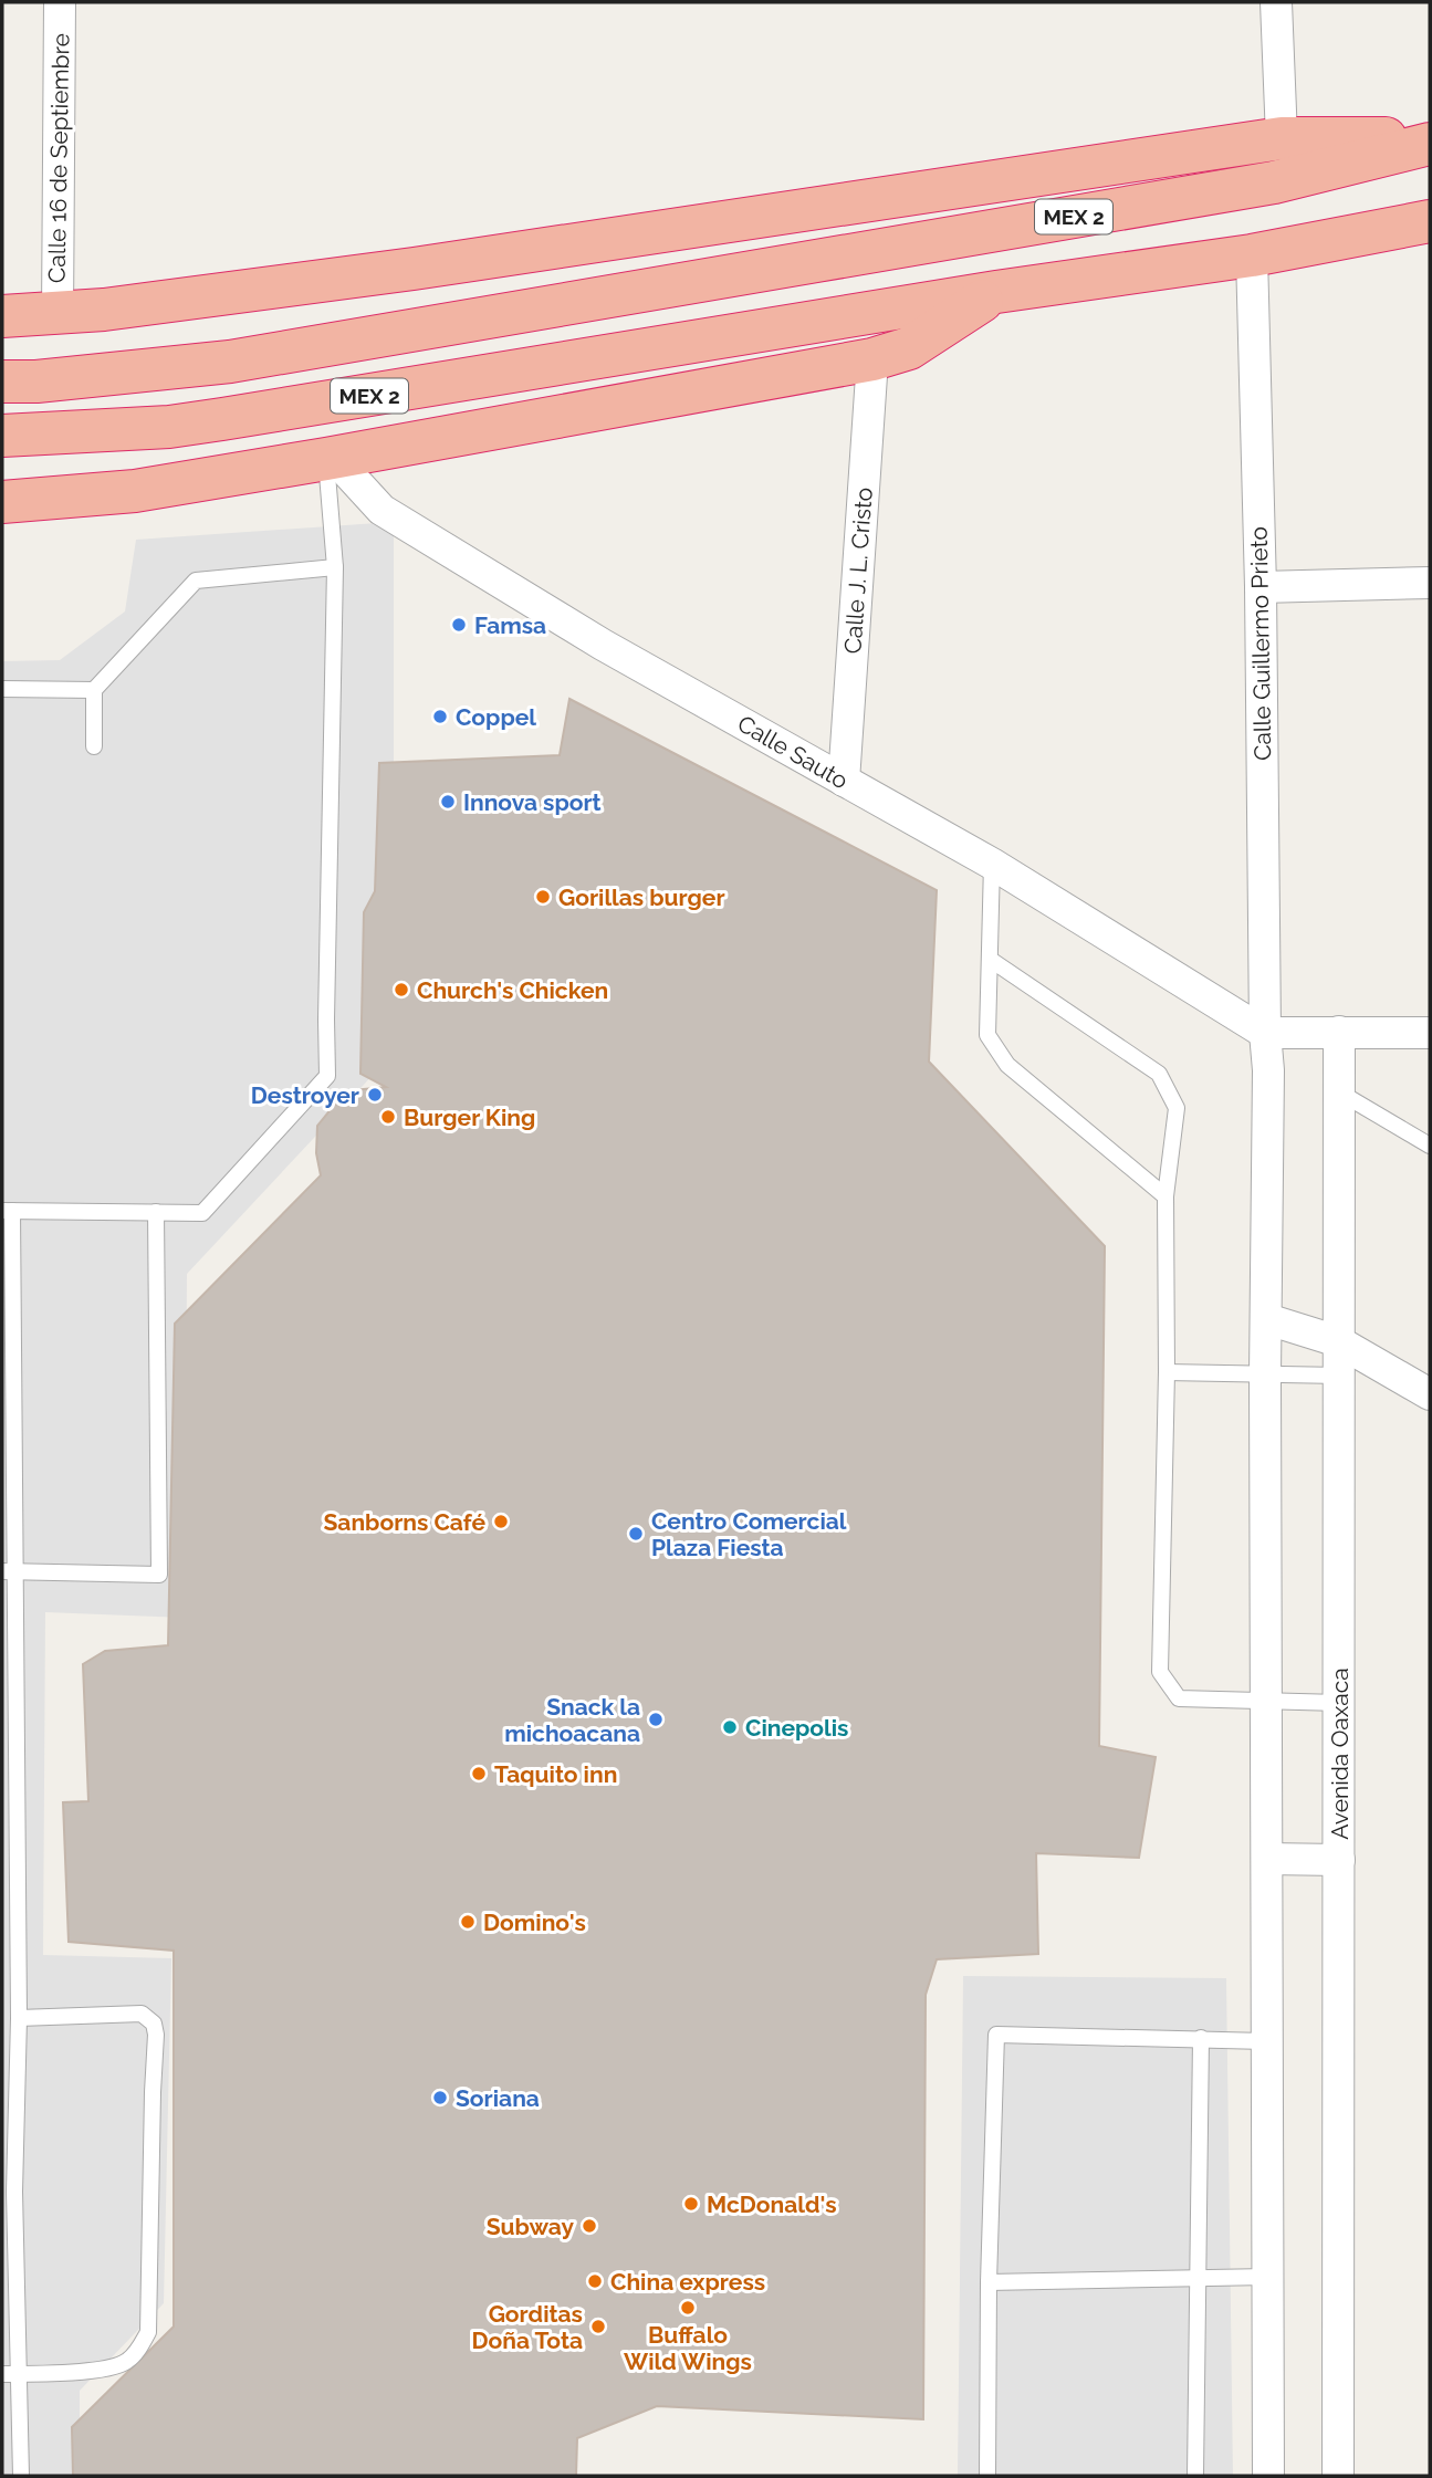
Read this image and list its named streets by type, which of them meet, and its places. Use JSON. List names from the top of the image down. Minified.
{"streets":{"highway":["MEX 2"],"street":["Calle 16 de Septiembre","Calle J. L. Cristo","Calle Guillermo Prieto","Calle Sauto","Avenida Oaxaca"]},"crossings":[["MEX 2","Calle Guillermo Prieto"],["Calle J. L. Cristo","Calle Sauto"],["Calle Guillermo Prieto","Calle Sauto"]],"places":["Famsa","Coppel","Innova sport","Gorillas burger","Church's Chicken","Destroyer","Burger King","Sanborns Café","Centro Comercial Plaza Fiesta","Snack la michoacana","Cinepolis","Taquito inn","Domino's","Soriana","McDonald's","Subway","China express","Buffalo Wild Wings","Gorditas Doña Tota"]}
